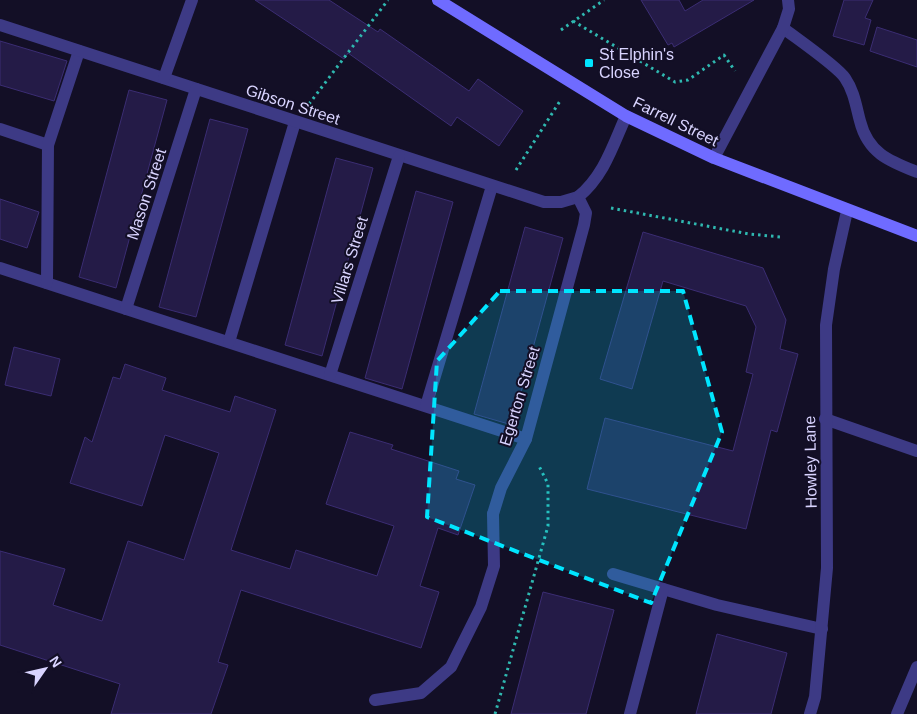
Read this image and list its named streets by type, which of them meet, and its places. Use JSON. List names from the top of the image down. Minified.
{"streets":{"street":["Gibson Street","Farrell Street","Mason Street","Villars Street","Egerton Street","Howley Lane"]},"crossings":[["Gibson Street","Mason Street"],["Gibson Street","Villars Street"],["Gibson Street","Egerton Street"],["Farrell Street","Howley Lane"]],"places":{"transit":["St Elphin's Close"]},"north":"top right"}
